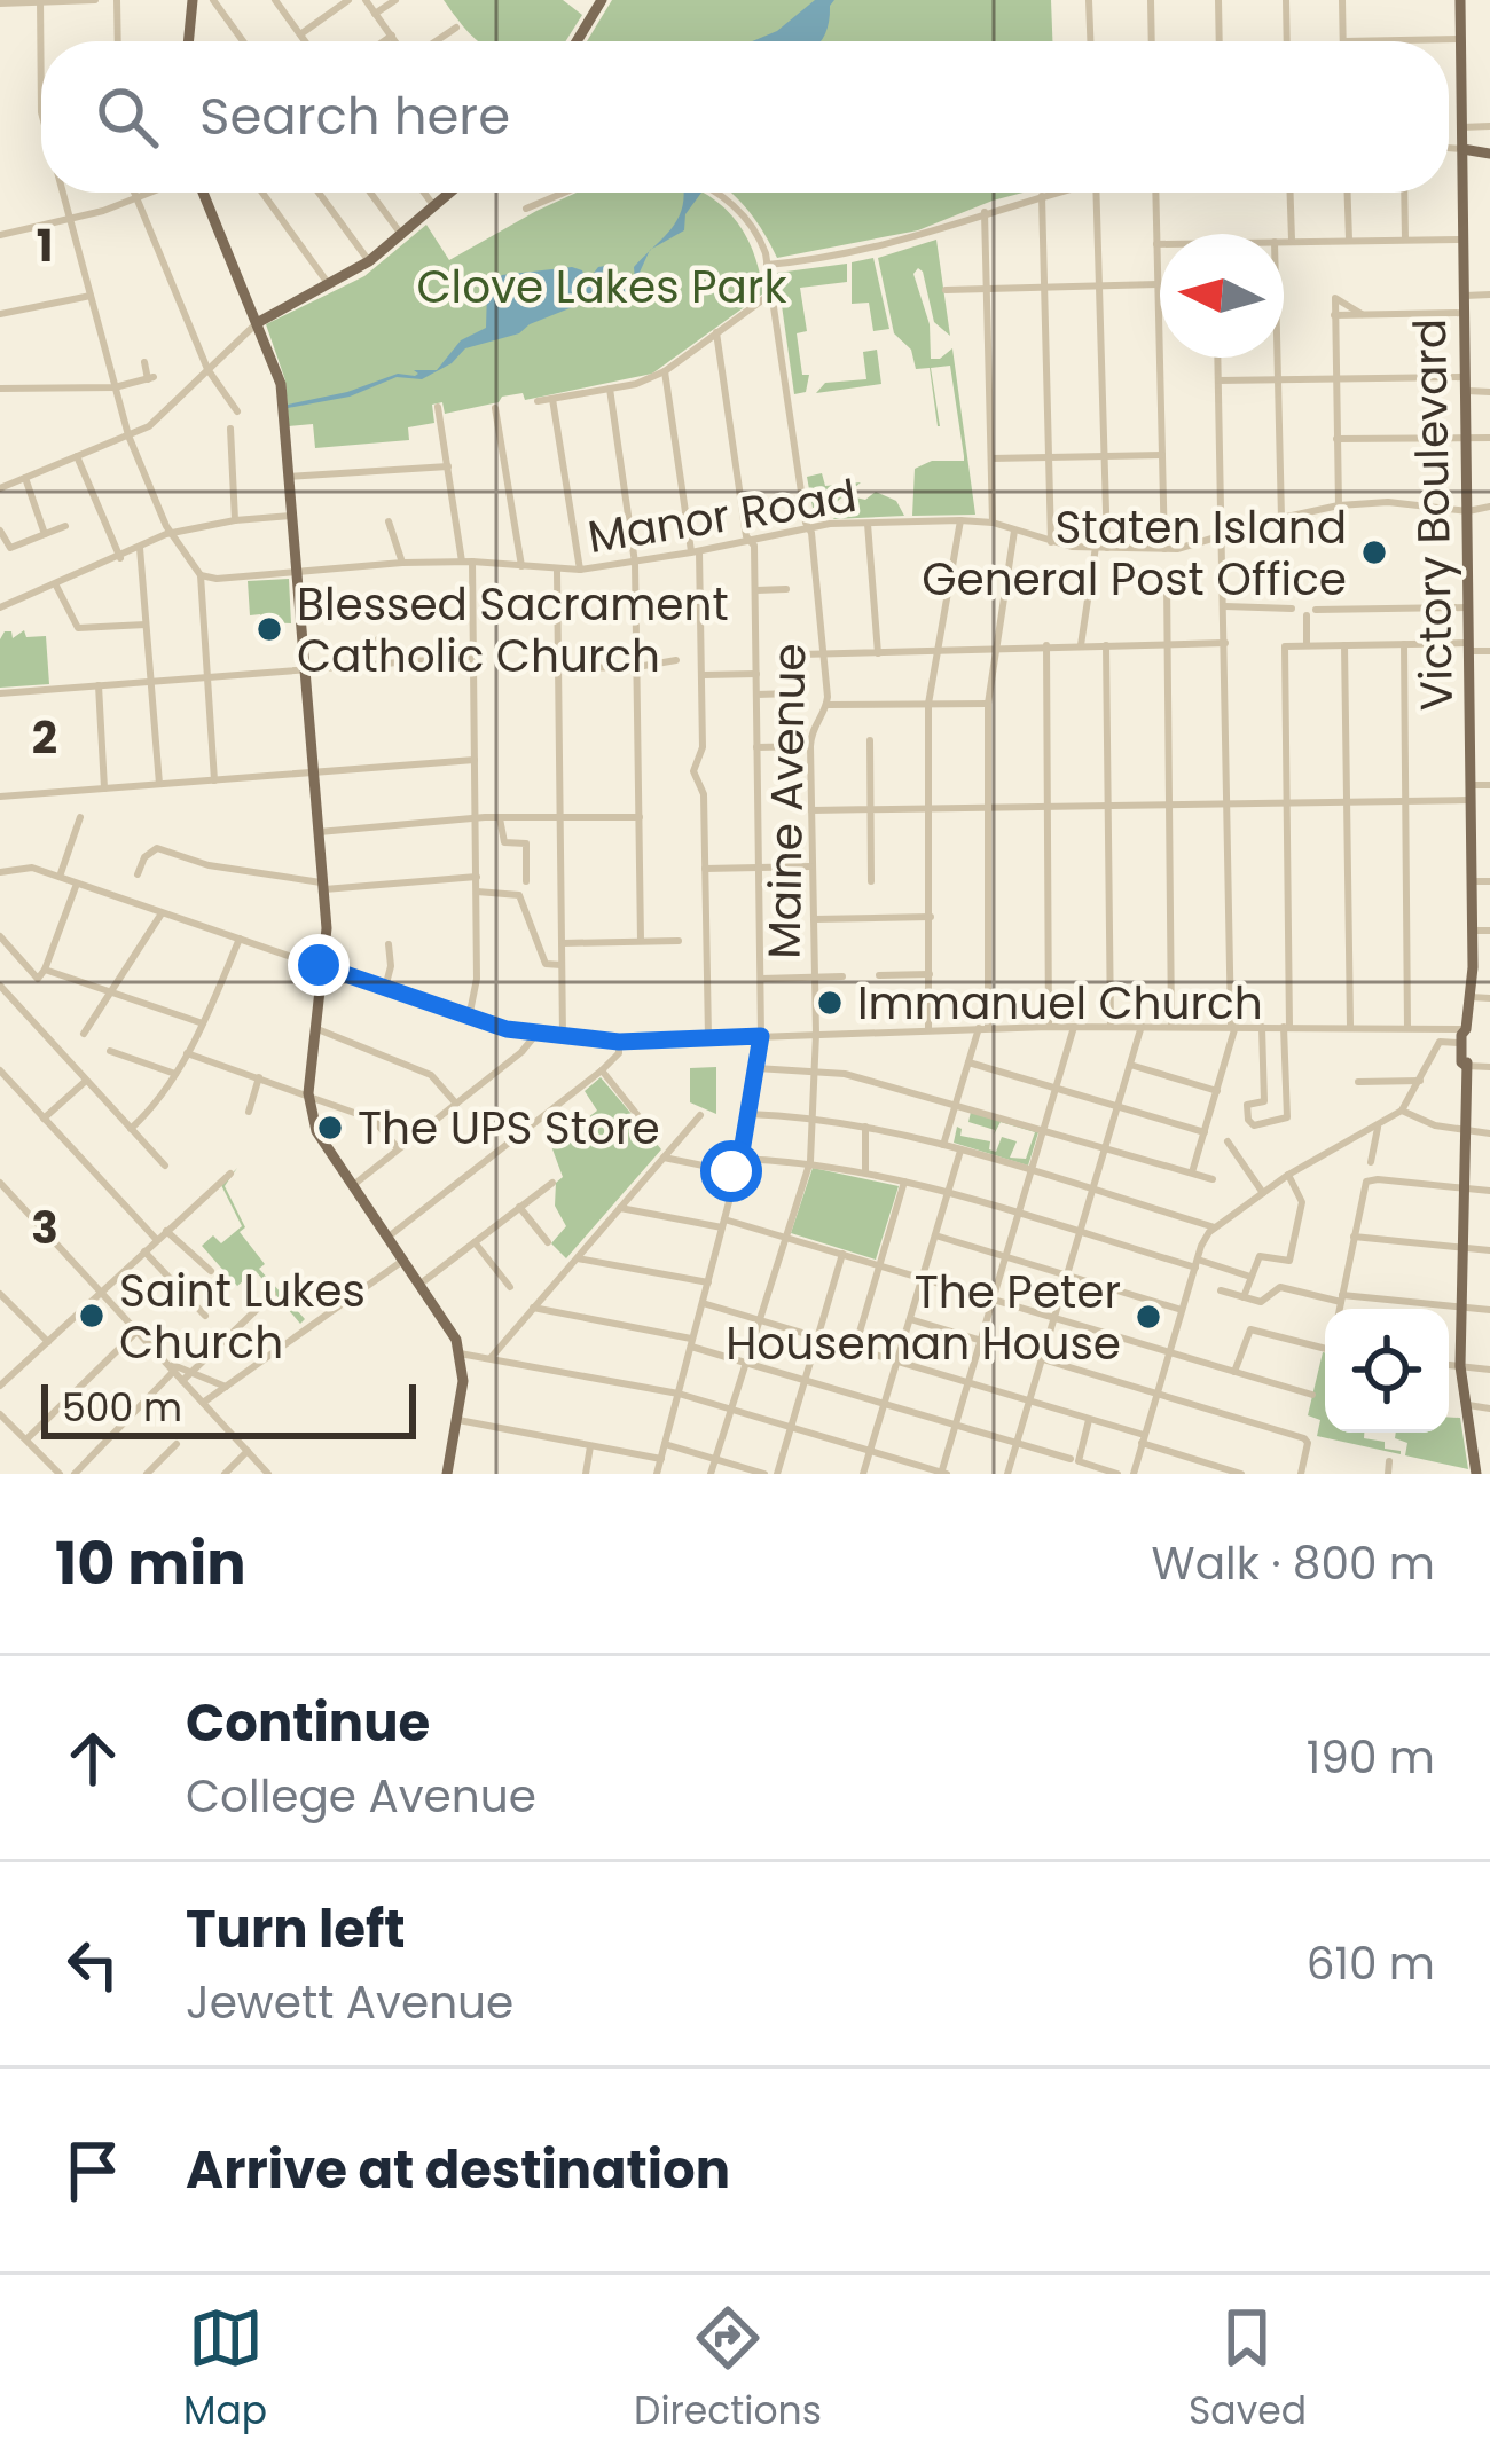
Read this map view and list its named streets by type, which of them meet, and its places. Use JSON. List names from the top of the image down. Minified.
{"streets":{"main road":["Victory Boulevard"],"street":["Manor Road","Maine Avenue"]},"crossings":[["Victory Boulevard","Manor Road"],["Manor Road","Maine Avenue"]],"parks":["Clove Lakes Park"],"places":["Staten Island General Post Office","Blessed Sacrament Catholic Church","Immanuel Church","The UPS Store","Saint Lukes Church","The Peter Houseman House"],"scale_bar":"500 m","north":"left","page":{"search":"Search here","scale":"500 m","heading":["10 min","Walk · 800 m"],"list":[["Continue","College Avenue","190 m"],["Turn left","Jewett Avenue","610 m"],"Arrive at destination"],"nav":["Map","Directions","Saved"]},"grid":{"rows":["1","2","3"]}}
